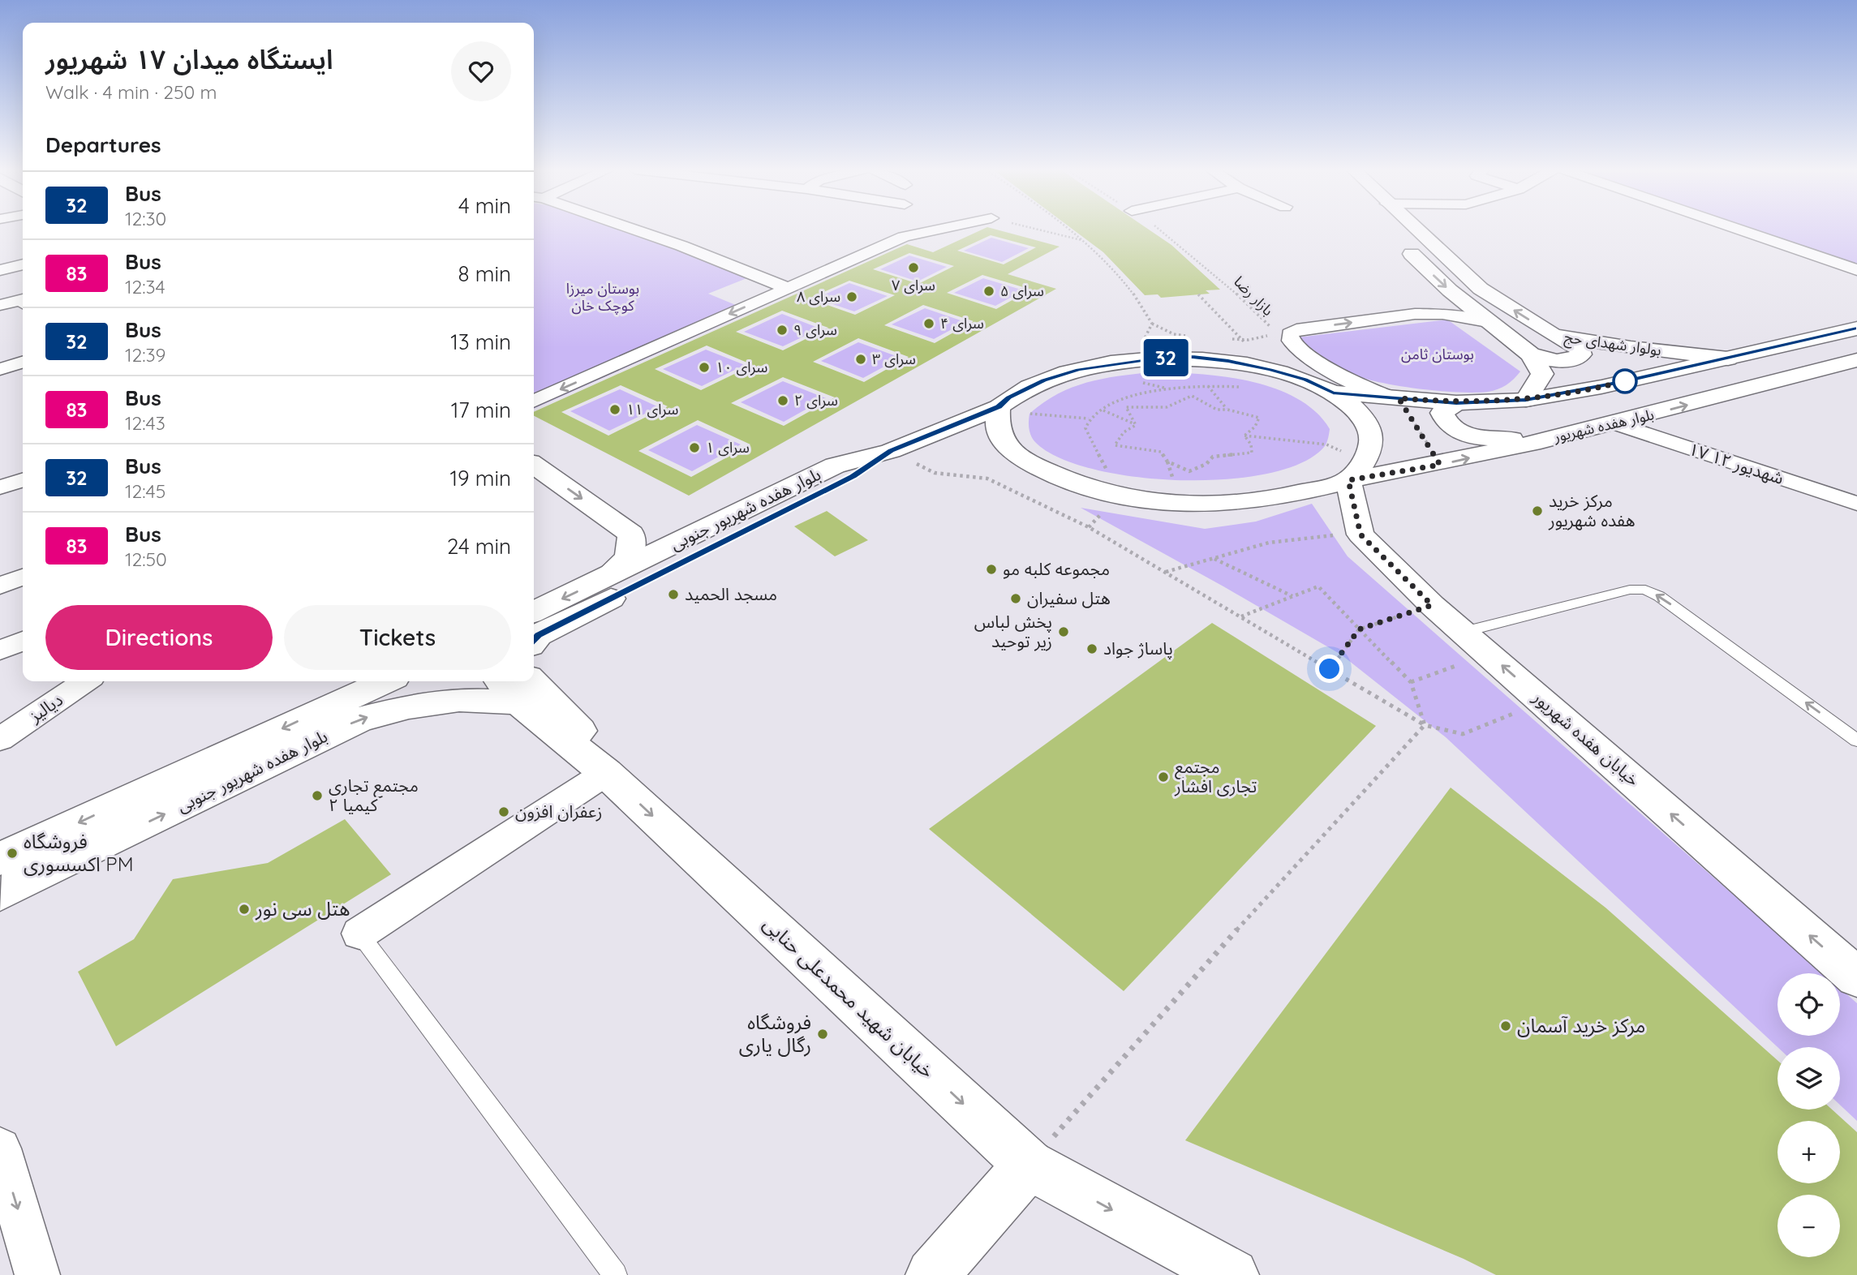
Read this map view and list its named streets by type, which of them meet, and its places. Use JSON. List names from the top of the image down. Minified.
{"streets":{"main road":["بولوار شهدای حج","بلوار هفده شهریور","بلوار هفده شهریور جنوبی","خیابان هفده شهریور","خیابان شهید محمدعلی حنایی"],"street":["۱۷ شهدیور ۱۲","دیالیز"],"path":["بازار رضا"]},"crossings":[["بلوار هفده شهریور","۱۷ شهدیور ۱۲"],["بلوار هفده شهریور","بلوار هفده شهریور جنوبی"],["بلوار هفده شهریور جنوبی","خیابان شهید محمدعلی حنایی"]],"one_way":["خیابان هفده شهریور","خیابان شهید محمدعلی حنایی"],"parks":["بوستان میرزا کوچک خان","بوستان ثامن"],"places":["سرای ۷","سرای ۵","سرای ۸","سرای ۴","سرای ۹","سرای ۳","سرای ۱۰","سرای ۲","سرای ۱۱","سرای ۱","مرکز خرید هفده شهریور","مجموعه کلبه مو","مسجد الحمید","هتل سفیران","پخش لباس زیر توحید","پاساژ جواد","مجتمع تجاری افشار","مجتمع تجاری کیمیا ۲","زعفران افزون","فروشگاه اکسسوری PM","هتل سی نور","مرکز خرید آسمان","فروشگاه رگال یاری"],"lines":["bus line 32"],"page":{"on_map":"32","heading":[["ایستگاه میدان ۱۷ شهریور","Walk · 4 min · 250 m"],"Departures"],"list":[{"mark":"32","name":"Bus","note":"12:30","value":"4 min"},{"mark":"83","name":"Bus","note":"12:34","value":"8 min"},{"mark":"32","name":"Bus","note":"12:39","value":"13 min"},{"mark":"83","name":"Bus","note":"12:43","value":"17 min"},{"mark":"32","name":"Bus","note":"12:45","value":"19 min"},{"mark":"83","name":"Bus","note":"12:50","value":"24 min"}],"buttons":["Directions","Tickets"],"map_buttons":["+","−"]}}
